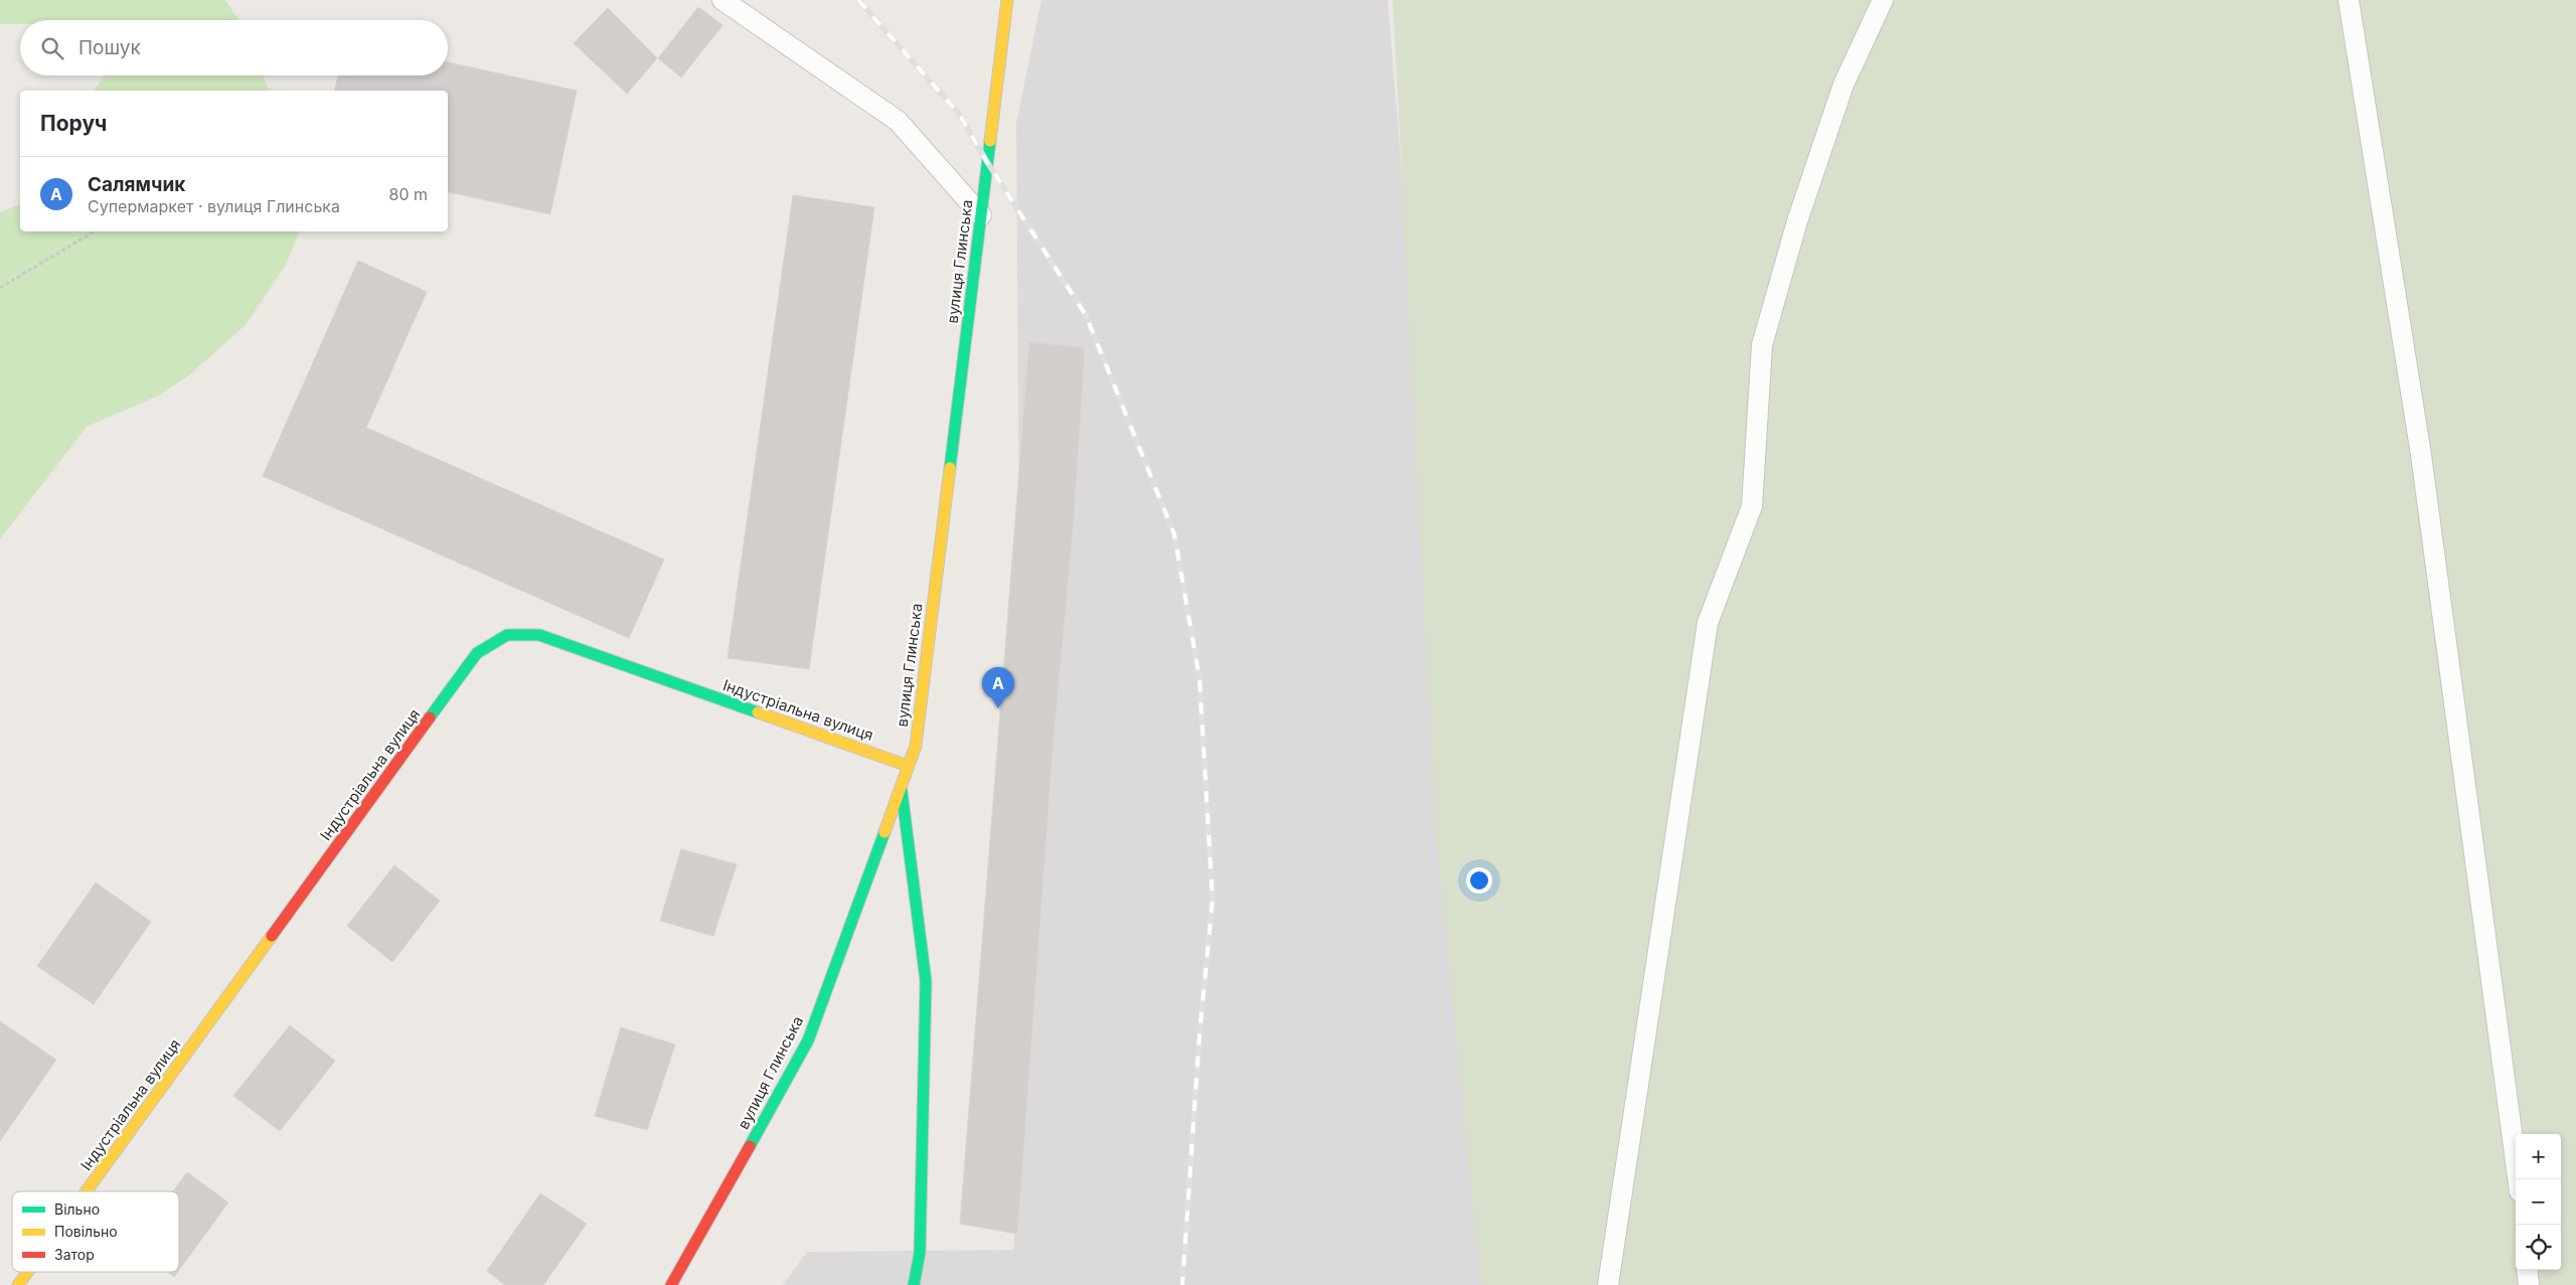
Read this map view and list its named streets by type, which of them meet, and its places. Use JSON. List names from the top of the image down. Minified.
{"streets":{"street":["вулиця Глинська","Індустріальна вулиця"]},"crossings":[["вулиця Глинська","Індустріальна вулиця"]],"legend":["Вільно","Повільно","Затор"],"page":{"search":"Пошук","heading":"Поруч","list":[{"mark":"A","name":"Салямчик","note":"Супермаркет · вулиця Глинська","value":"80 m"}],"pins":"A","map_buttons":["+","−"]}}
